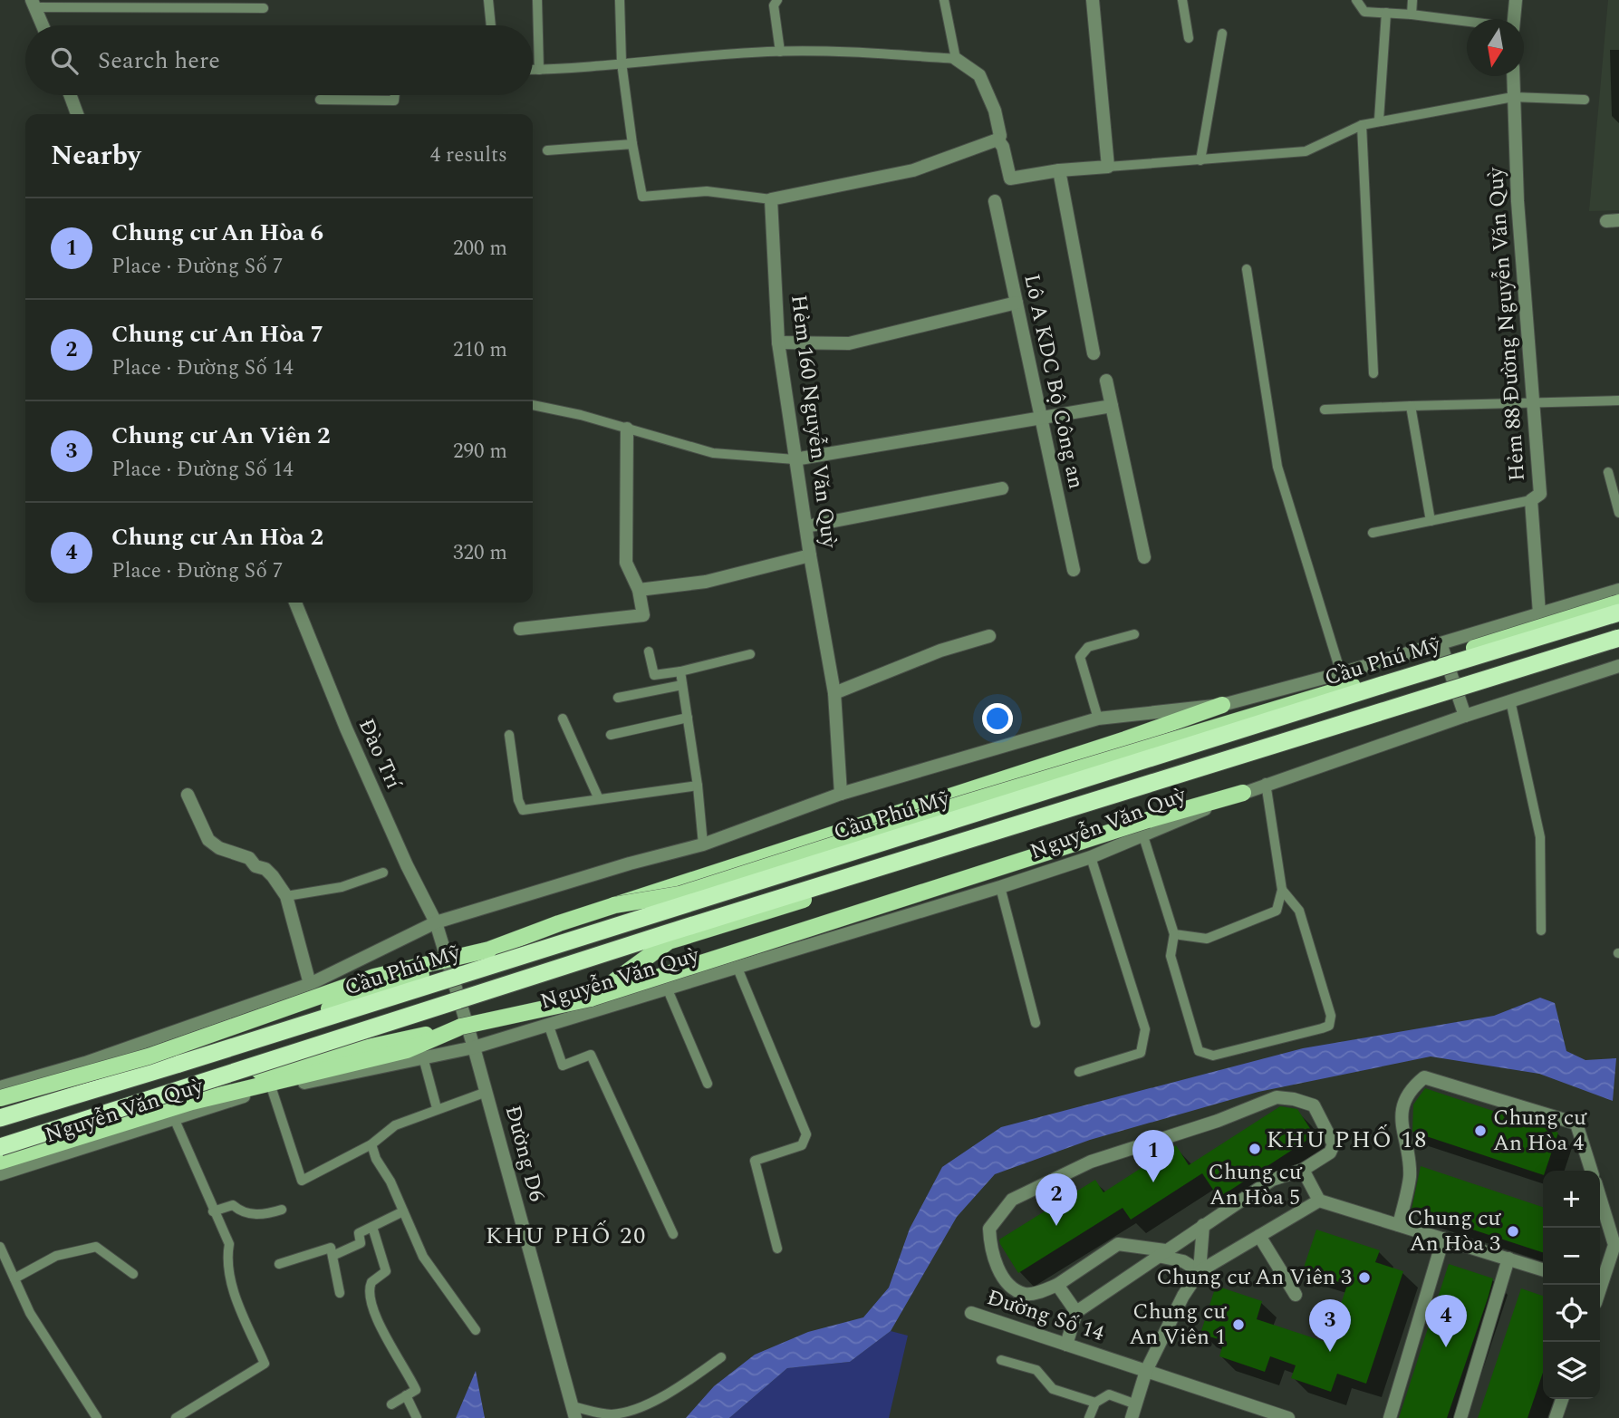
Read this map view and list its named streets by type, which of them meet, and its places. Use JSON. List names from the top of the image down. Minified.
{"streets":{"highway":["Cầu Phú Mỹ"],"main road":["Nguyễn Văn Quỳ"],"street":["Hẻm 88 Đường Nguyễn Văn Quỳ","Lô A KDC Bộ Công an","Hẻm 160 Nguyễn Văn Quỳ","Đào Trí","Đường D6","Đường Số 14"]},"crossings":[["Cầu Phú Mỹ","Nguyễn Văn Quỳ"],["Đào Trí","Nguyễn Văn Quỳ"],["Đào Trí","Đường D6"],["Nguyễn Văn Quỳ","Đường D6"]],"districts":["KHU PHỐ 18","KHU PHỐ 20"],"places":["Chung cư An Hòa 4","Chung cư An Hòa 5","Chung cư An Hòa 3","Chung cư An Viên 3","Chung cư An Viên 1"],"north":"bottom","page":{"search":"Search here","heading":["Nearby","4 results"],"list":[{"mark":"1","name":"Chung cư An Hòa 6","note":"Place · Đường Số 7","value":"200 m"},{"mark":"2","name":"Chung cư An Hòa 7","note":"Place · Đường Số 14","value":"210 m"},{"mark":"3","name":"Chung cư An Viên 2","note":"Place · Đường Số 14","value":"290 m"},{"mark":"4","name":"Chung cư An Hòa 2","note":"Place · Đường Số 7","value":"320 m"}],"pins":["1","2","4","3"],"map_buttons":["+","−"]}}
